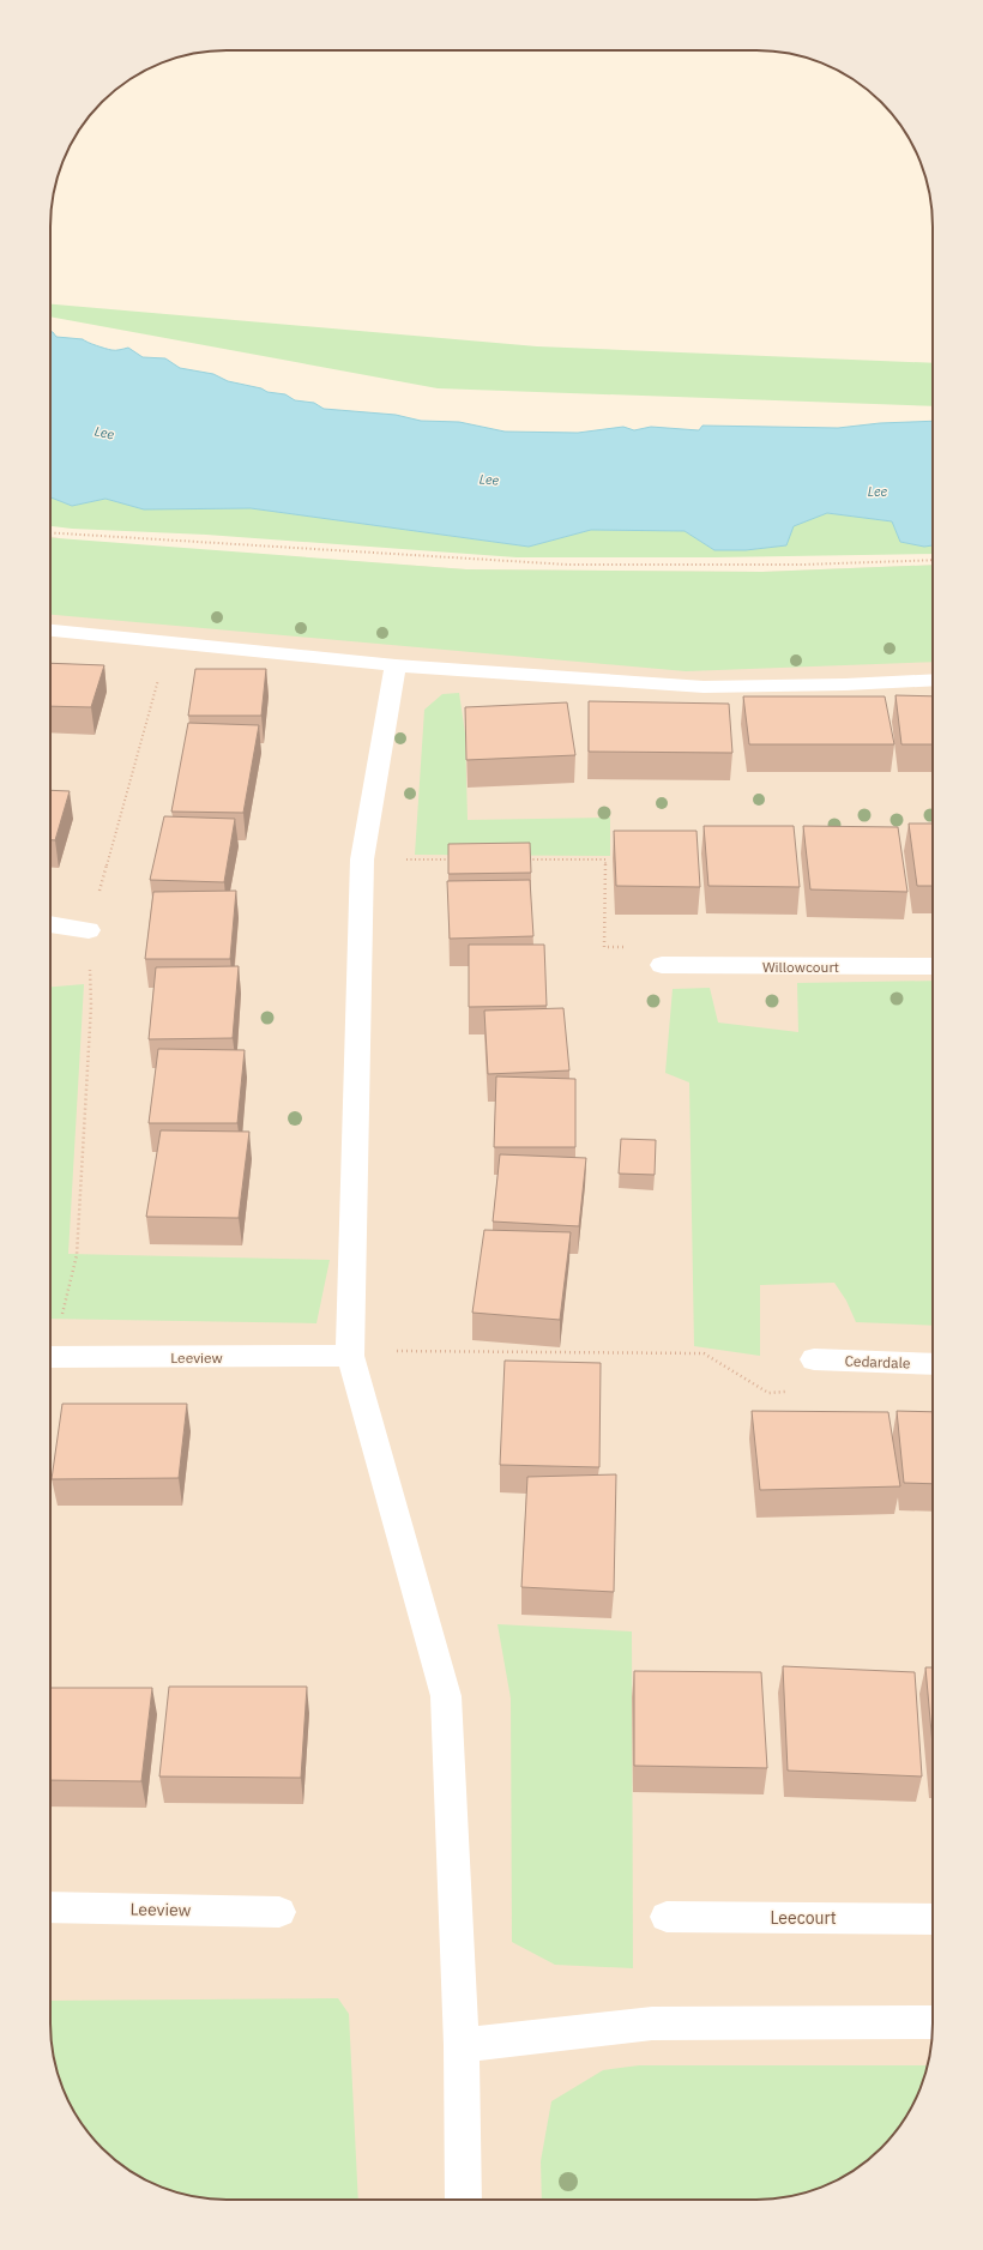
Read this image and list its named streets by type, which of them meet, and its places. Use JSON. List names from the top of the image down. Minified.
{"streets":{"street":["Willowcourt","Leeview","Cedardale","Leecourt"]},"water":["Lee"]}
